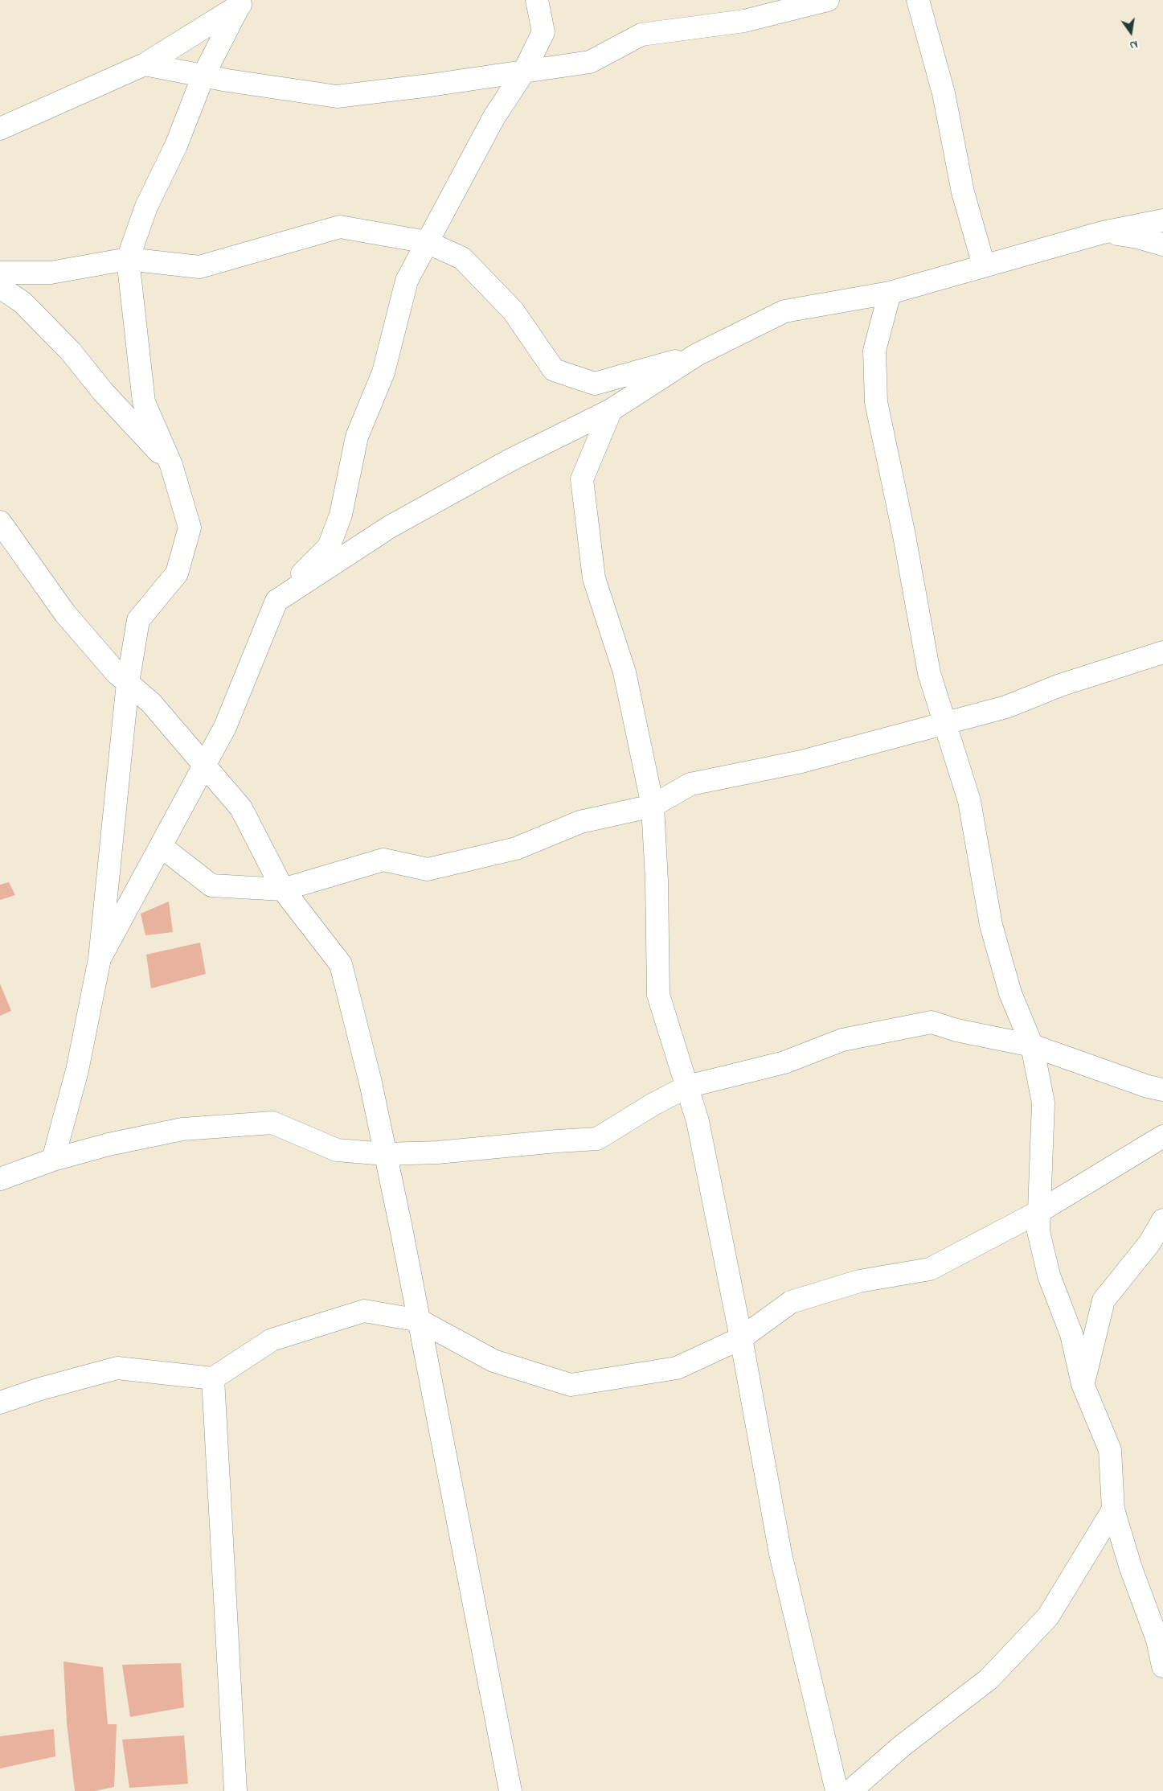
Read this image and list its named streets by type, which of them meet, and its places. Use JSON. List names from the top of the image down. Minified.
{"north":"bottom"}
